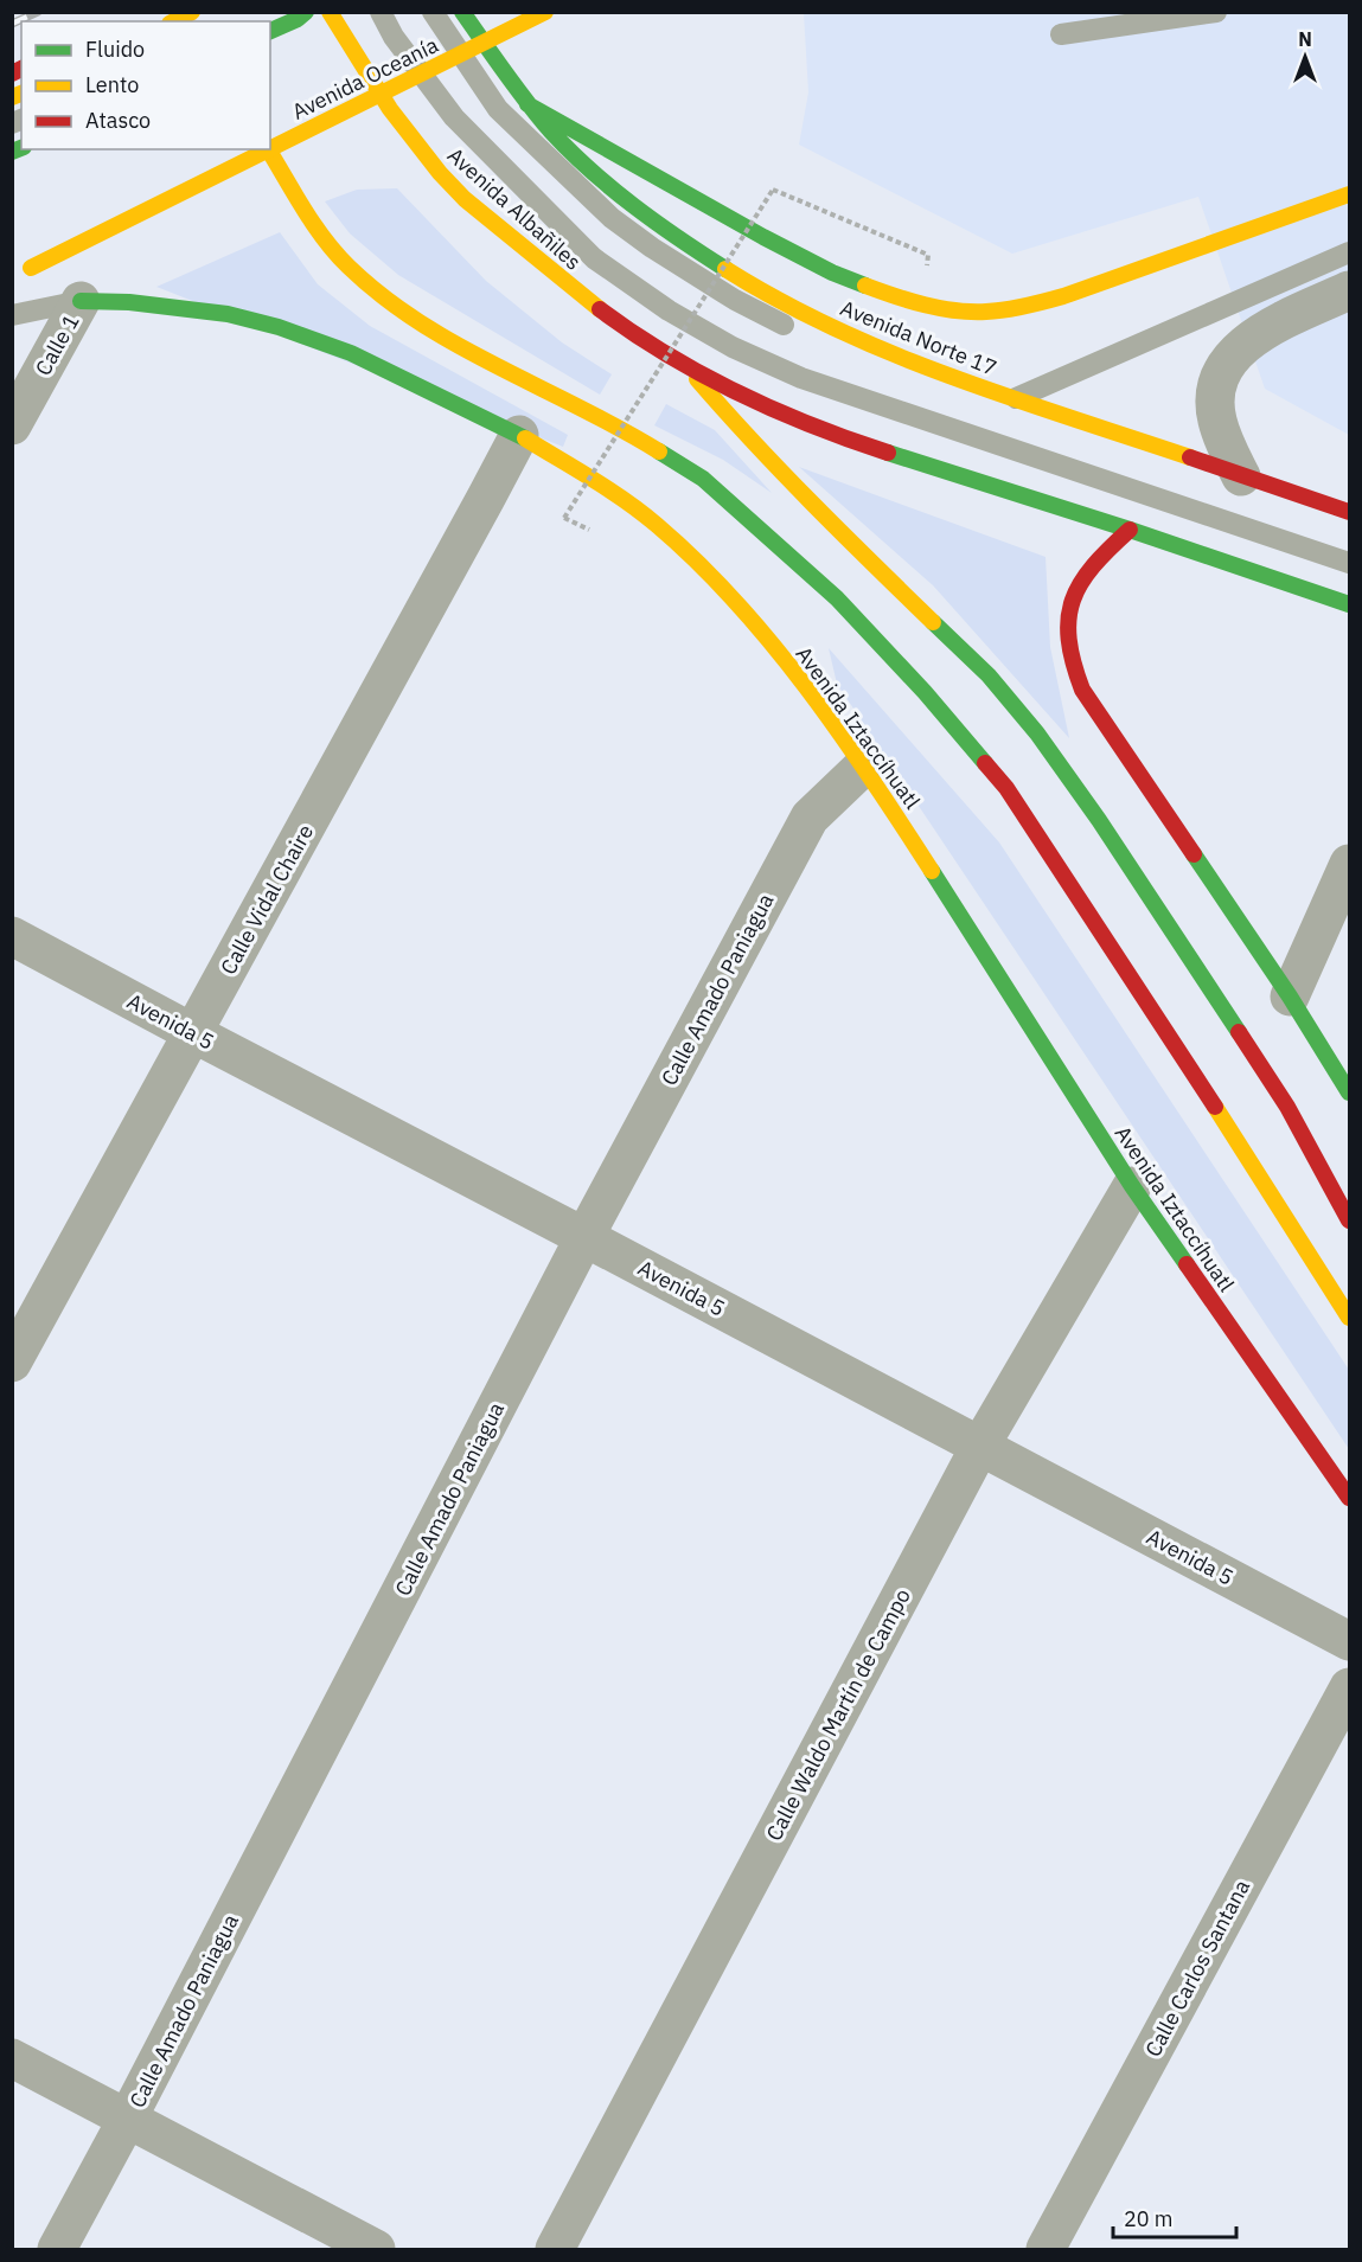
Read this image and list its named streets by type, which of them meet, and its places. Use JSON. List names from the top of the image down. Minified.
{"streets":{"main road":["Avenida Oceanía","Avenida Albañiles","Avenida Norte 17","Avenida Iztaccíhuatl"],"street":["Calle 1","Calle Vidal Chaire","Calle Amado Paniagua","Avenida 5","Calle Waldo Martín de Campo","Calle Carlos Santana"]},"crossings":[["Calle 1","Avenida Iztaccíhuatl"],["Avenida Iztaccíhuatl","Calle Vidal Chaire"],["Avenida Iztaccíhuatl","Calle Amado Paniagua"],["Avenida Iztaccíhuatl","Calle Waldo Martín de Campo"],["Calle Vidal Chaire","Avenida 5"],["Calle Amado Paniagua","Avenida 5"],["Avenida 5","Calle Waldo Martín de Campo"]],"legend":["Fluido","Lento","Atasco"],"scale_bar":"20 m","north":"top"}
